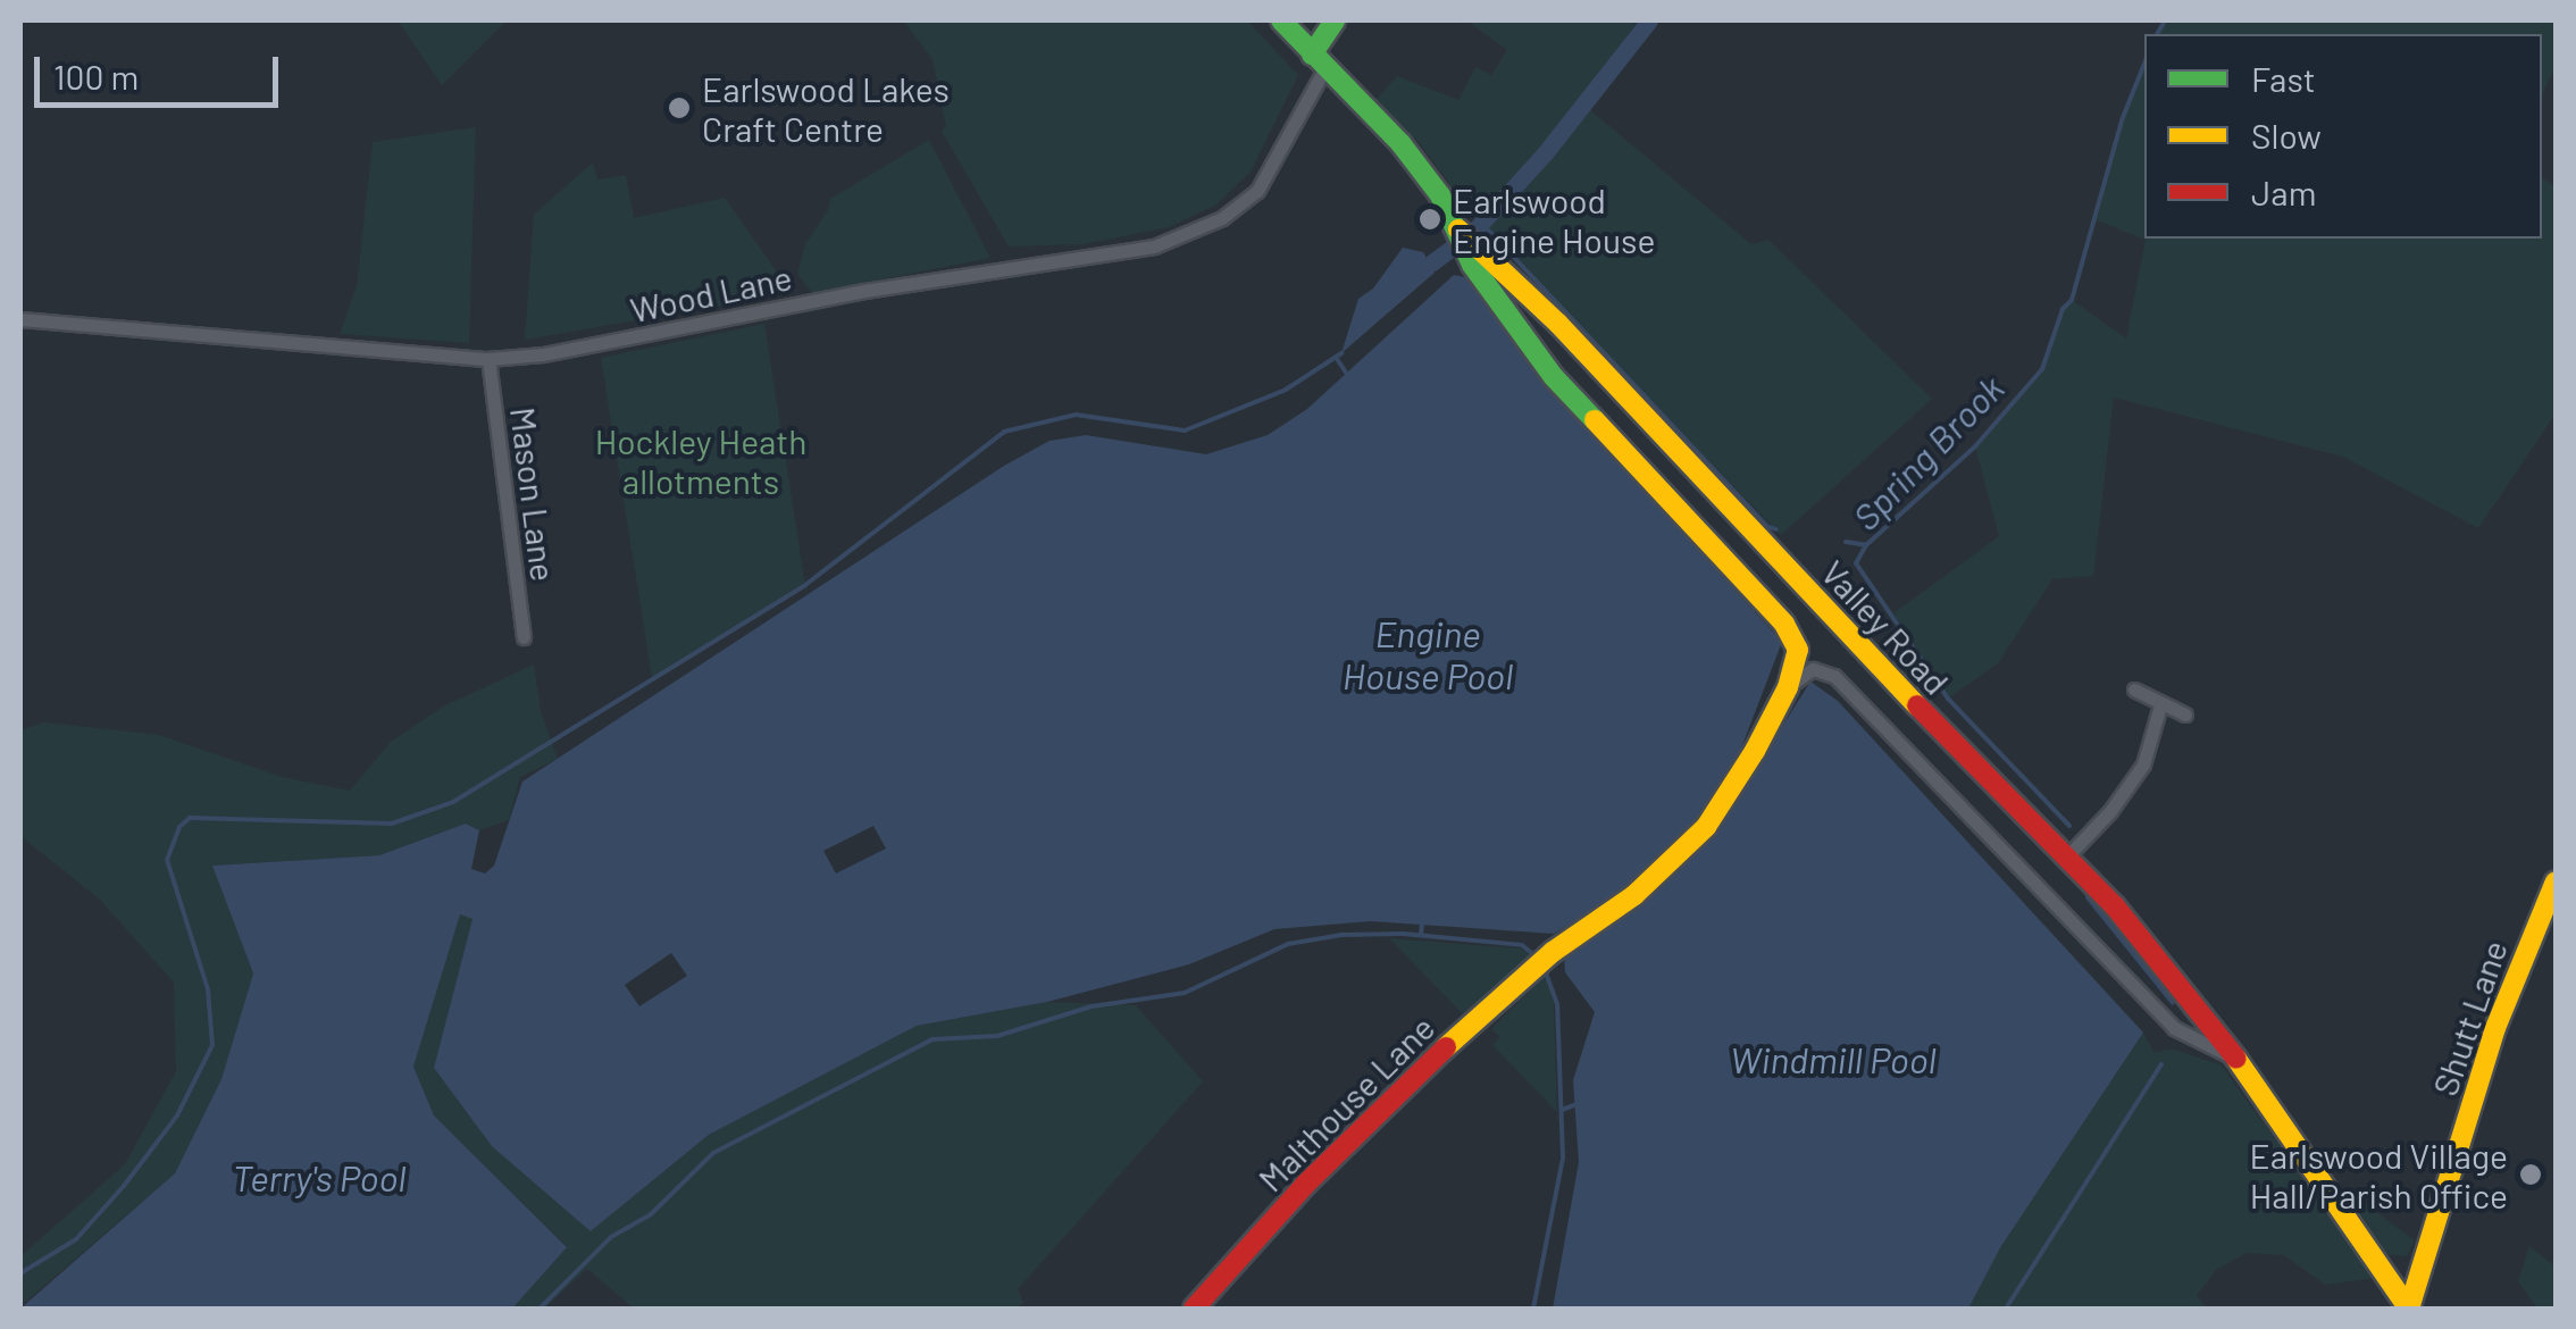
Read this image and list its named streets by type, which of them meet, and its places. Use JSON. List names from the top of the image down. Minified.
{"streets":{"street":["Wood Lane","Mason Lane","Valley Road","Shutt Lane","Malthouse Lane"]},"crossings":[["Wood Lane","Mason Lane"],["Wood Lane","Valley Road"],["Valley Road","Shutt Lane"]],"water":["Spring Brook","Engine House Pool","Windmill Pool","Terry's Pool"],"parks":["Hockley Heath allotments"],"places":["Earlswood Lakes Craft Centre","Earlswood Engine House","Earlswood Village Hall/Parish Office"],"legend":["Fast","Slow","Jam"],"scale_bar":"100 m"}
